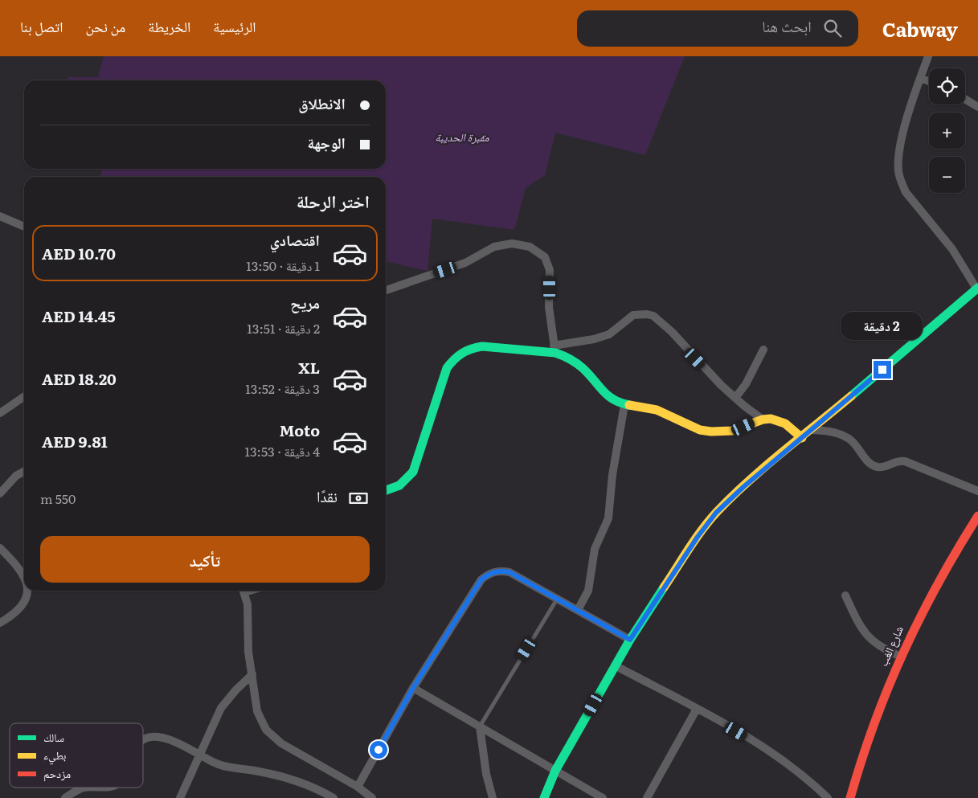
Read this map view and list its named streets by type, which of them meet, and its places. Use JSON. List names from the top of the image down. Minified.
{"streets":{"street":["شارع الغب"]},"parks":["مقبرة الحديبة"],"legend":["سالك","بطيء","مزدحم"],"page":{"header":"Cabway","search":"ابحث هنا","nav":["الرئيسية","الخريطة","من نحن","اتصل بنا"],"map_buttons":["+","−"],"banner":["الانطلاق","الوجهة"],"heading":"اختر الرحلة","list":[{"name":"اقتصادي","note":"1 دقيقة · 13:50","value":"AED 10.70"},{"name":"مريح","note":"2 دقيقة · 13:51","value":"AED 14.45"},{"name":"XL","note":"3 دقيقة · 13:52","value":"AED 18.20"},{"name":"Moto","note":"4 دقيقة · 13:53","value":"AED 9.81"}],"bubble":"2 دقيقة","pay":["نقدًا","550 m"],"buttons":"تأكيد"}}
